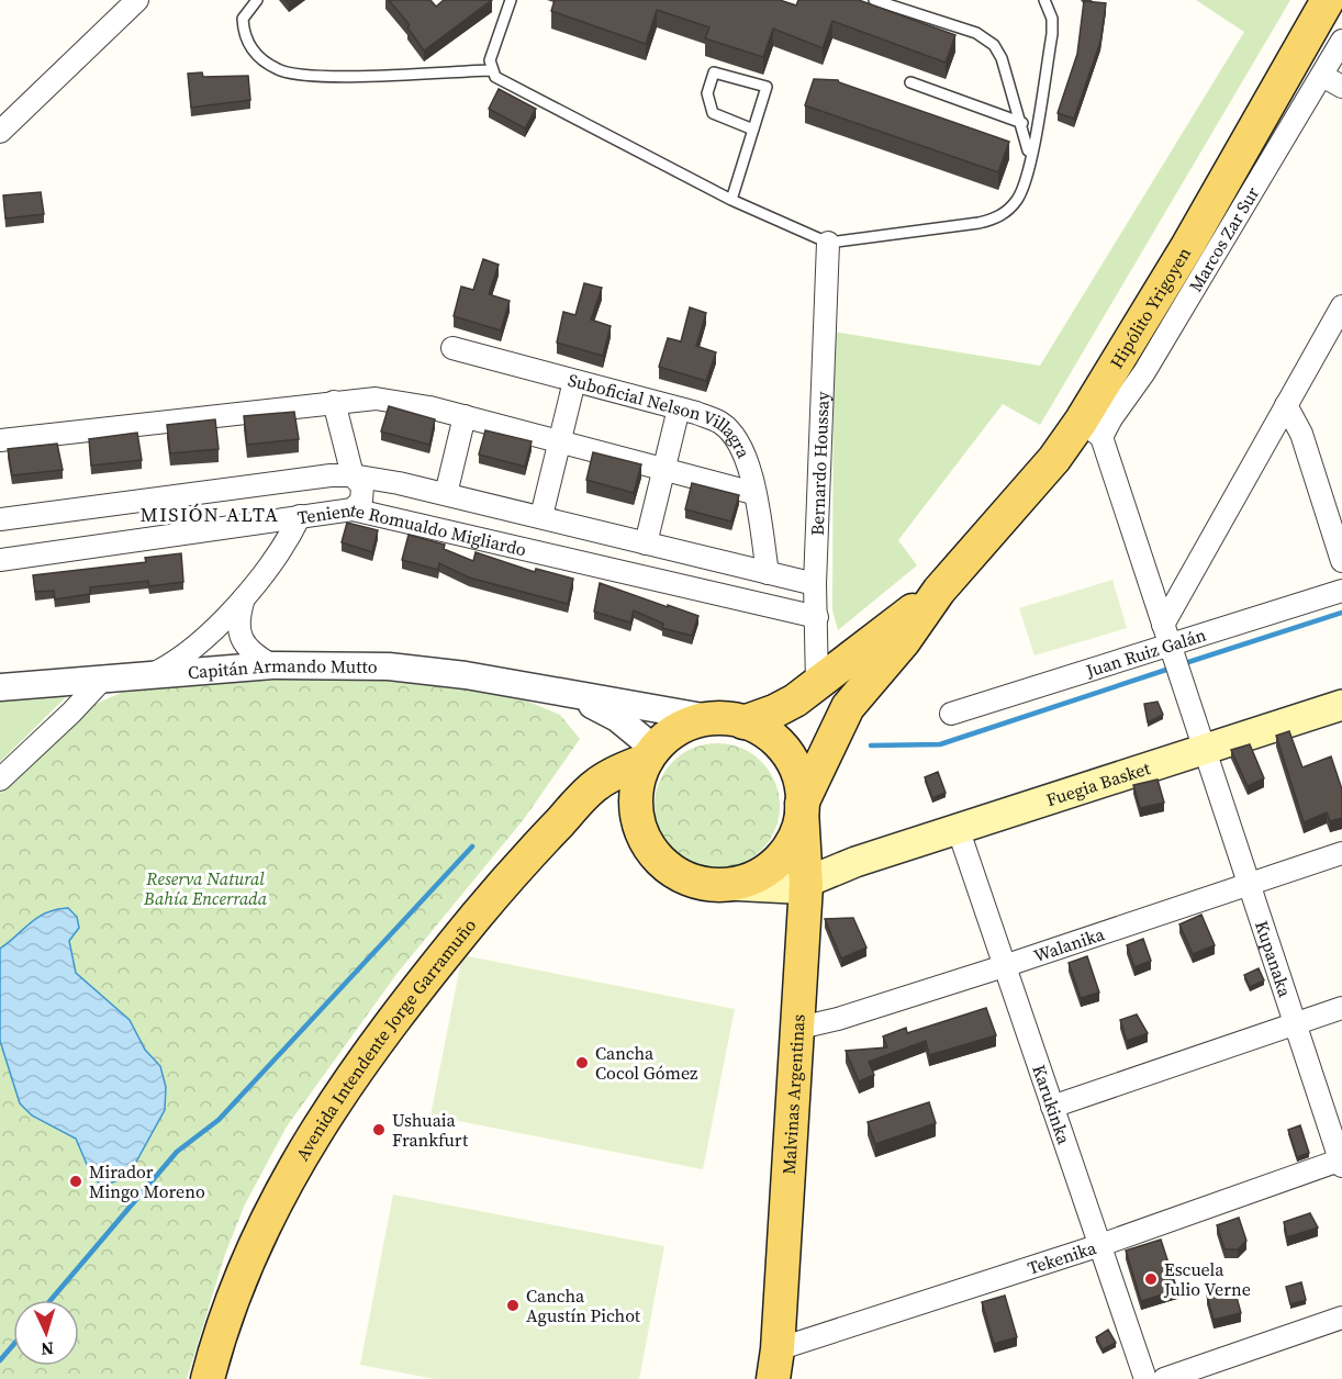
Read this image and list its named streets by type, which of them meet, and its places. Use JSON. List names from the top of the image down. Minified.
{"streets":{"main road":["Hipólito Yrigoyen","Fuegia Basket","Avenida Intendente Jorge Garramuño","Malvinas Argentinas"],"street":["Marcos Zar Sur","Suboficial Nelson Villagra","Bernardo Houssay","Teniente Romualdo Migliardo","Juan Ruiz Galán","Capitán Armando Mutto","Walanika","Kupanaka","Karukinka","Tekenika"]},"crossings":[["Marcos Zar Sur","Hipólito Yrigoyen"],["Marcos Zar Sur","Kupanaka"],["Hipólito Yrigoyen","Kupanaka"],["Suboficial Nelson Villagra","Teniente Romualdo Migliardo"],["Bernardo Houssay","Teniente Romualdo Migliardo"],["Juan Ruiz Galán","Kupanaka"],["Capitán Armando Mutto","Avenida Intendente Jorge Garramuño"],["Capitán Armando Mutto","Malvinas Argentinas"],["Fuegia Basket","Kupanaka"],["Fuegia Basket","Malvinas Argentinas"],["Fuegia Basket","Karukinka"],["Walanika","Kupanaka"],["Walanika","Malvinas Argentinas"],["Walanika","Karukinka"],["Kupanaka","Tekenika"],["Avenida Intendente Jorge Garramuño","Malvinas Argentinas"],["Malvinas Argentinas","Tekenika"],["Karukinka","Tekenika"]],"districts":["MISIÓN ALTA"],"parks":["Reserva Natural Bahía Encerrada"],"places":["Cancha Cocol Gómez","Ushuaia Frankfurt","Mirador Mingo Moreno","Escuela Julio Verne","Cancha Agustín Pichot"],"north":"bottom"}
